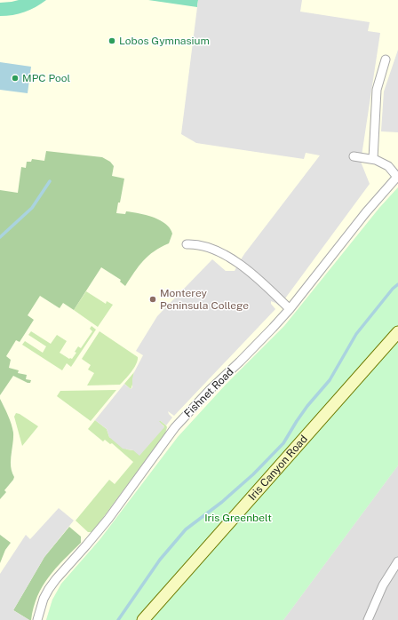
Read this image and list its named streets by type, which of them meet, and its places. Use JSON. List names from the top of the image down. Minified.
{"streets":{"street":["Fishnet Road","Iris Canyon Road"]},"parks":["Iris Greenbelt"],"places":["Lobos Gymnasium","MPC Pool","Monterey Peninsula College"]}
